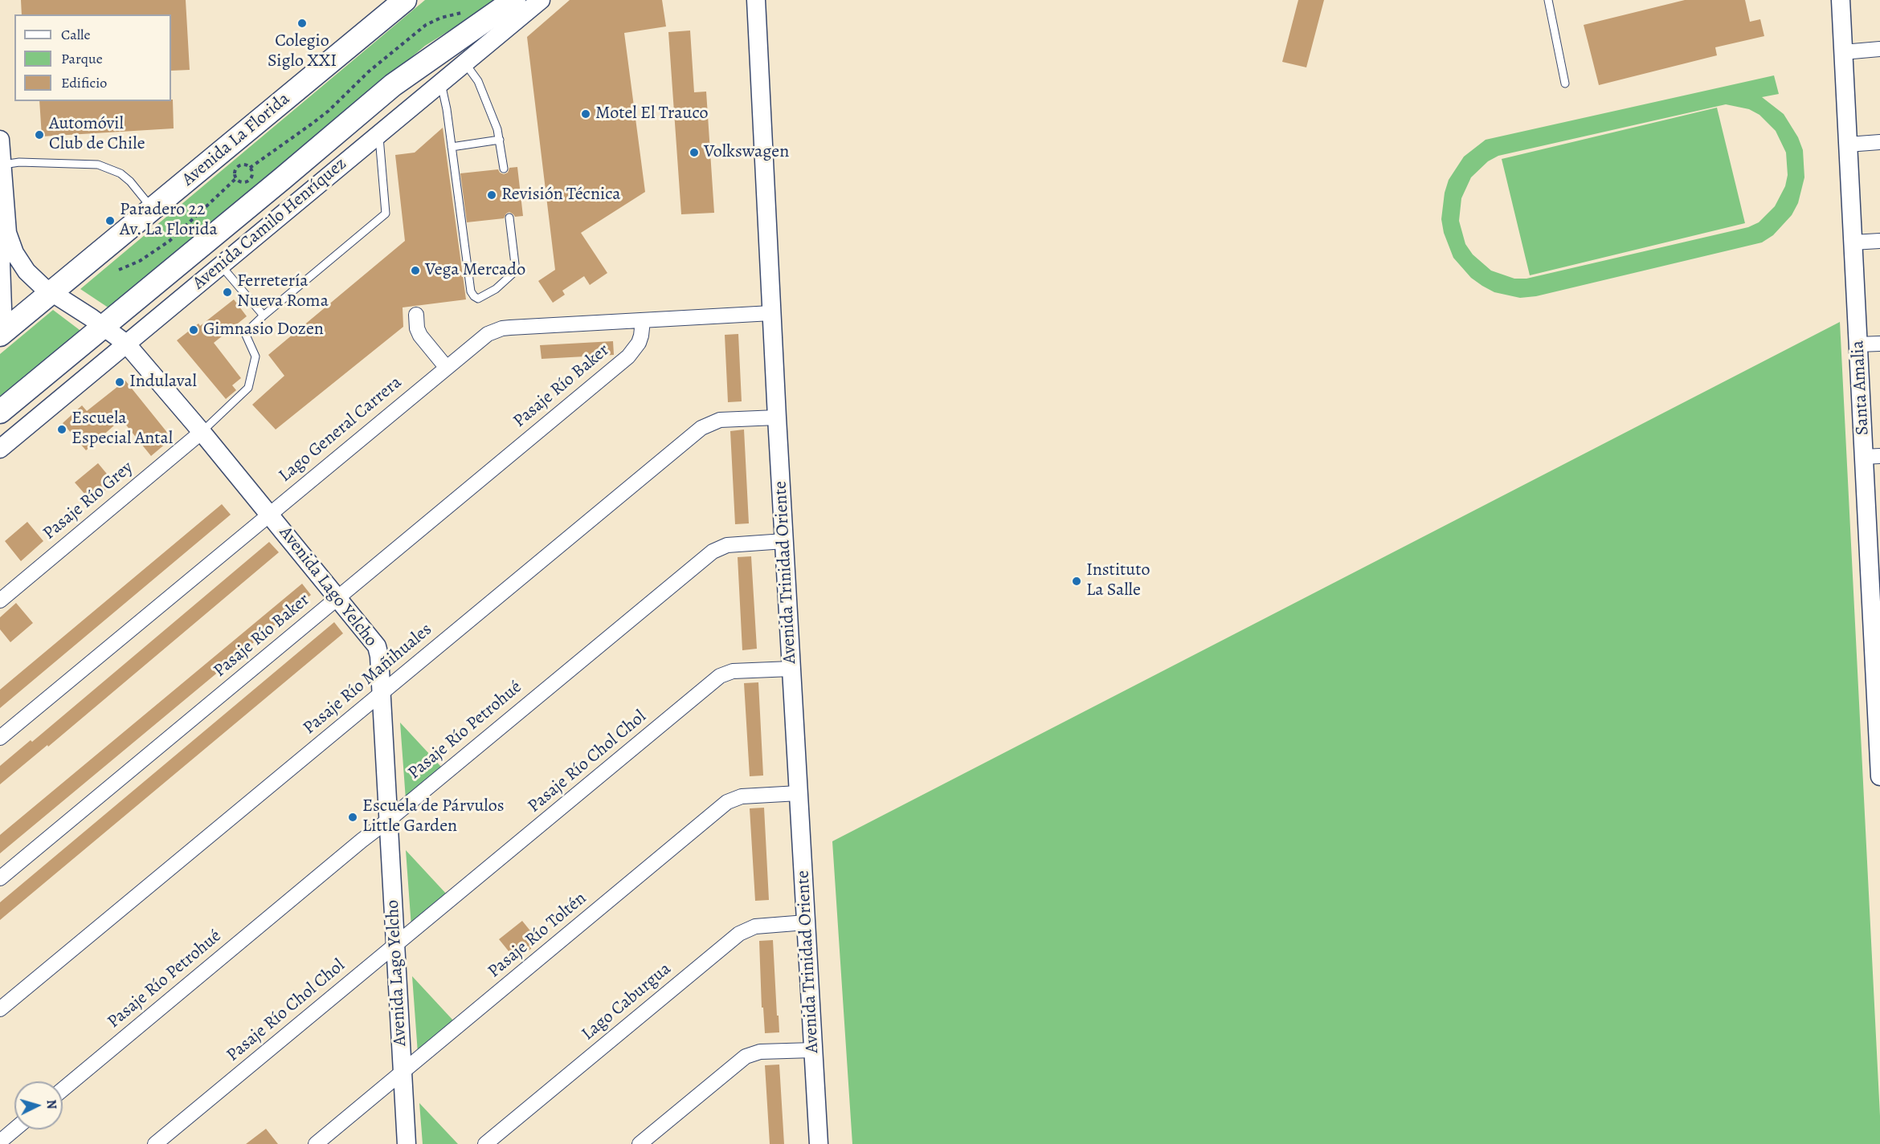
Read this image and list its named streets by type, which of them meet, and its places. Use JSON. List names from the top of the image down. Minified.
{"streets":{"main road":["Avenida La Florida","Avenida Camilo Henríquez"],"street":["Pasaje Río Baker","Santa Amalia","Lago General Carrera","Pasaje Río Grey","Avenida Trinidad Oriente","Avenida Lago Yelcho","Pasaje Río Mañihuales","Pasaje Río Petrohué","Pasaje Río Chol Chol","Pasaje Río Toltén","Lago Caburgua"]},"crossings":[["Avenida La Florida","Avenida Lago Yelcho"],["Avenida Camilo Henríquez","Avenida Lago Yelcho"],["Pasaje Río Baker","Lago General Carrera"],["Pasaje Río Baker","Avenida Lago Yelcho"],["Lago General Carrera","Avenida Trinidad Oriente"],["Lago General Carrera","Avenida Lago Yelcho"],["Pasaje Río Grey","Avenida Lago Yelcho"],["Avenida Trinidad Oriente","Pasaje Río Mañihuales"],["Avenida Trinidad Oriente","Pasaje Río Petrohué"],["Avenida Trinidad Oriente","Pasaje Río Chol Chol"],["Avenida Trinidad Oriente","Pasaje Río Toltén"],["Avenida Trinidad Oriente","Lago Caburgua"],["Avenida Lago Yelcho","Pasaje Río Mañihuales"],["Avenida Lago Yelcho","Pasaje Río Petrohué"],["Avenida Lago Yelcho","Pasaje Río Chol Chol"],["Avenida Lago Yelcho","Pasaje Río Toltén"]],"places":["Colegio Siglo XXI","Motel El Trauco","Automóvil Club de Chile","Volkswagen","Revisión Técnica","Paradero 22 Av. La Florida","Vega Mercado","Ferretería Nueva Roma","Gimnasio Dozen","Indulaval","Escuela Especial Antal","Instituto La Salle","Escuela de Párvulos Little Garden"],"legend":["Calle","Parque","Edificio"],"north":"right"}
